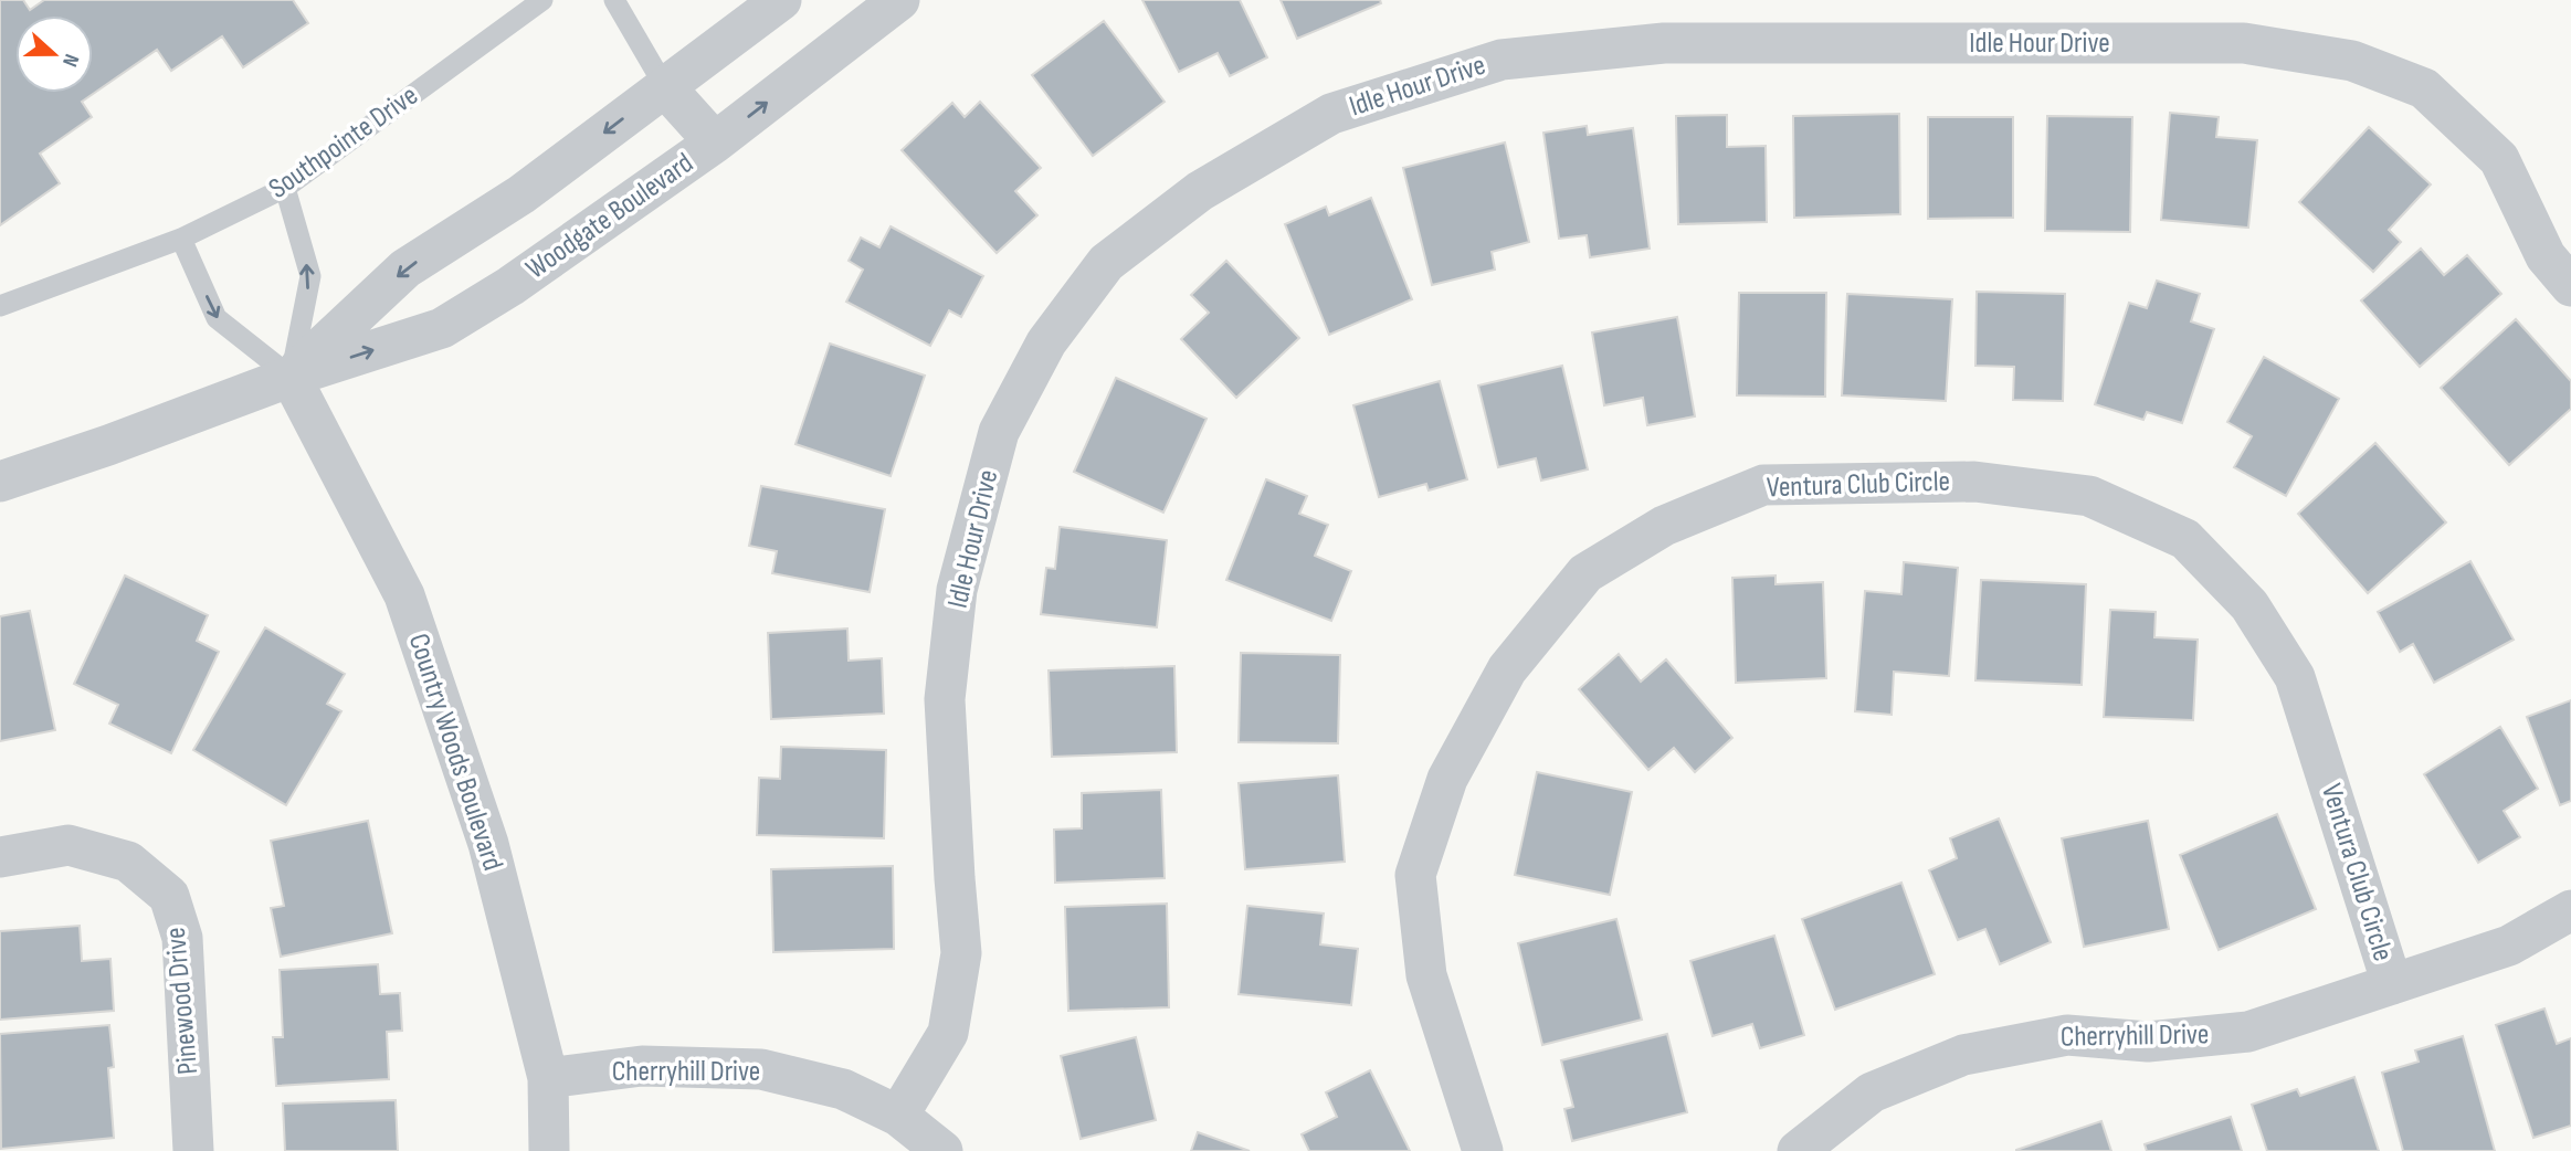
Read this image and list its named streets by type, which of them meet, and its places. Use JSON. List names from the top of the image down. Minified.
{"streets":{"street":["Idle Hour Drive","Woodgate Boulevard","Ventura Club Circle","Country Woods Boulevard","Pinewood Drive","Cherryhill Drive"],"lane":["Southpointe Drive"]},"crossings":[["Idle Hour Drive","Cherryhill Drive"],["Woodgate Boulevard","Country Woods Boulevard"],["Ventura Club Circle","Cherryhill Drive"],["Country Woods Boulevard","Cherryhill Drive"]],"north":"right"}
